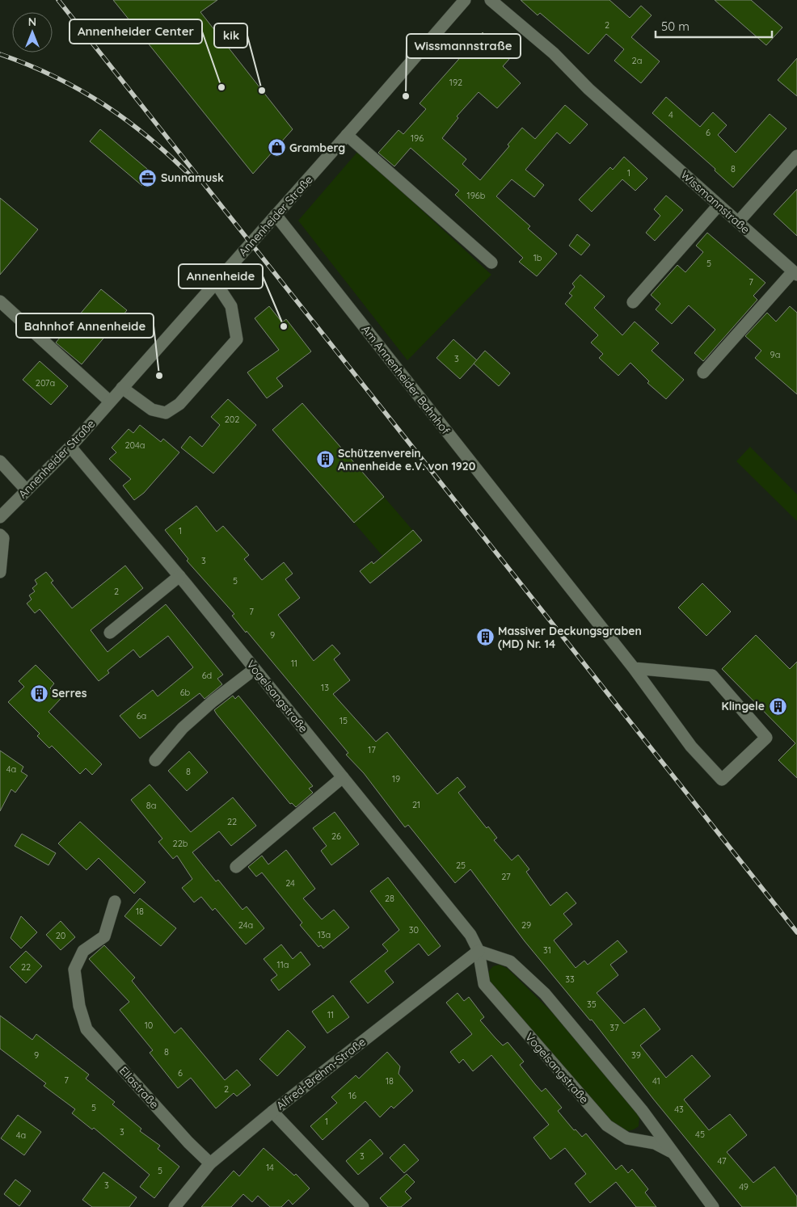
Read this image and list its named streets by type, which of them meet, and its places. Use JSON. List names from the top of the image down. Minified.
{"streets":{"street":["Wissmannstraße","Annenheider Straße","Am Annenheider Bahnhof","Vogelsangstraße","Alfred-Brehm-Straße","Ellastraße"]},"crossings":[["Annenheider Straße","Am Annenheider Bahnhof"],["Annenheider Straße","Vogelsangstraße"],["Vogelsangstraße","Alfred-Brehm-Straße"],["Alfred-Brehm-Straße","Ellastraße"]],"places":{"other":["Annenheider Center","kik","Wissmannstraße","Annenheide","Bahnhof Annenheide"],"shop":["Gramberg"],"office":["Sunnamusk"],"building":["Schützenverein Annenheide e.V. von 1920","Massiver Deckungsgraben (MD) Nr. 14","Serres","Klingele"]},"house_numbers":["2","2a","192","4","6","196","8","1","196b","1b","5","7","9a","3","207a","202","204a","1","3","5","2","7","9","11","6d","13","6b","6a","15","17","4a","8","19","21","8a","22","26","22b","25","27","24","28","18","24a","29","30","13a","20","31","11a","22","33","35","11","10","37","8","9","39","6","7","18","41","2","16","5","43","1","3","45","4a","3","47","14","5","3","49"],"scale_bar":"50 m","north":"top"}
